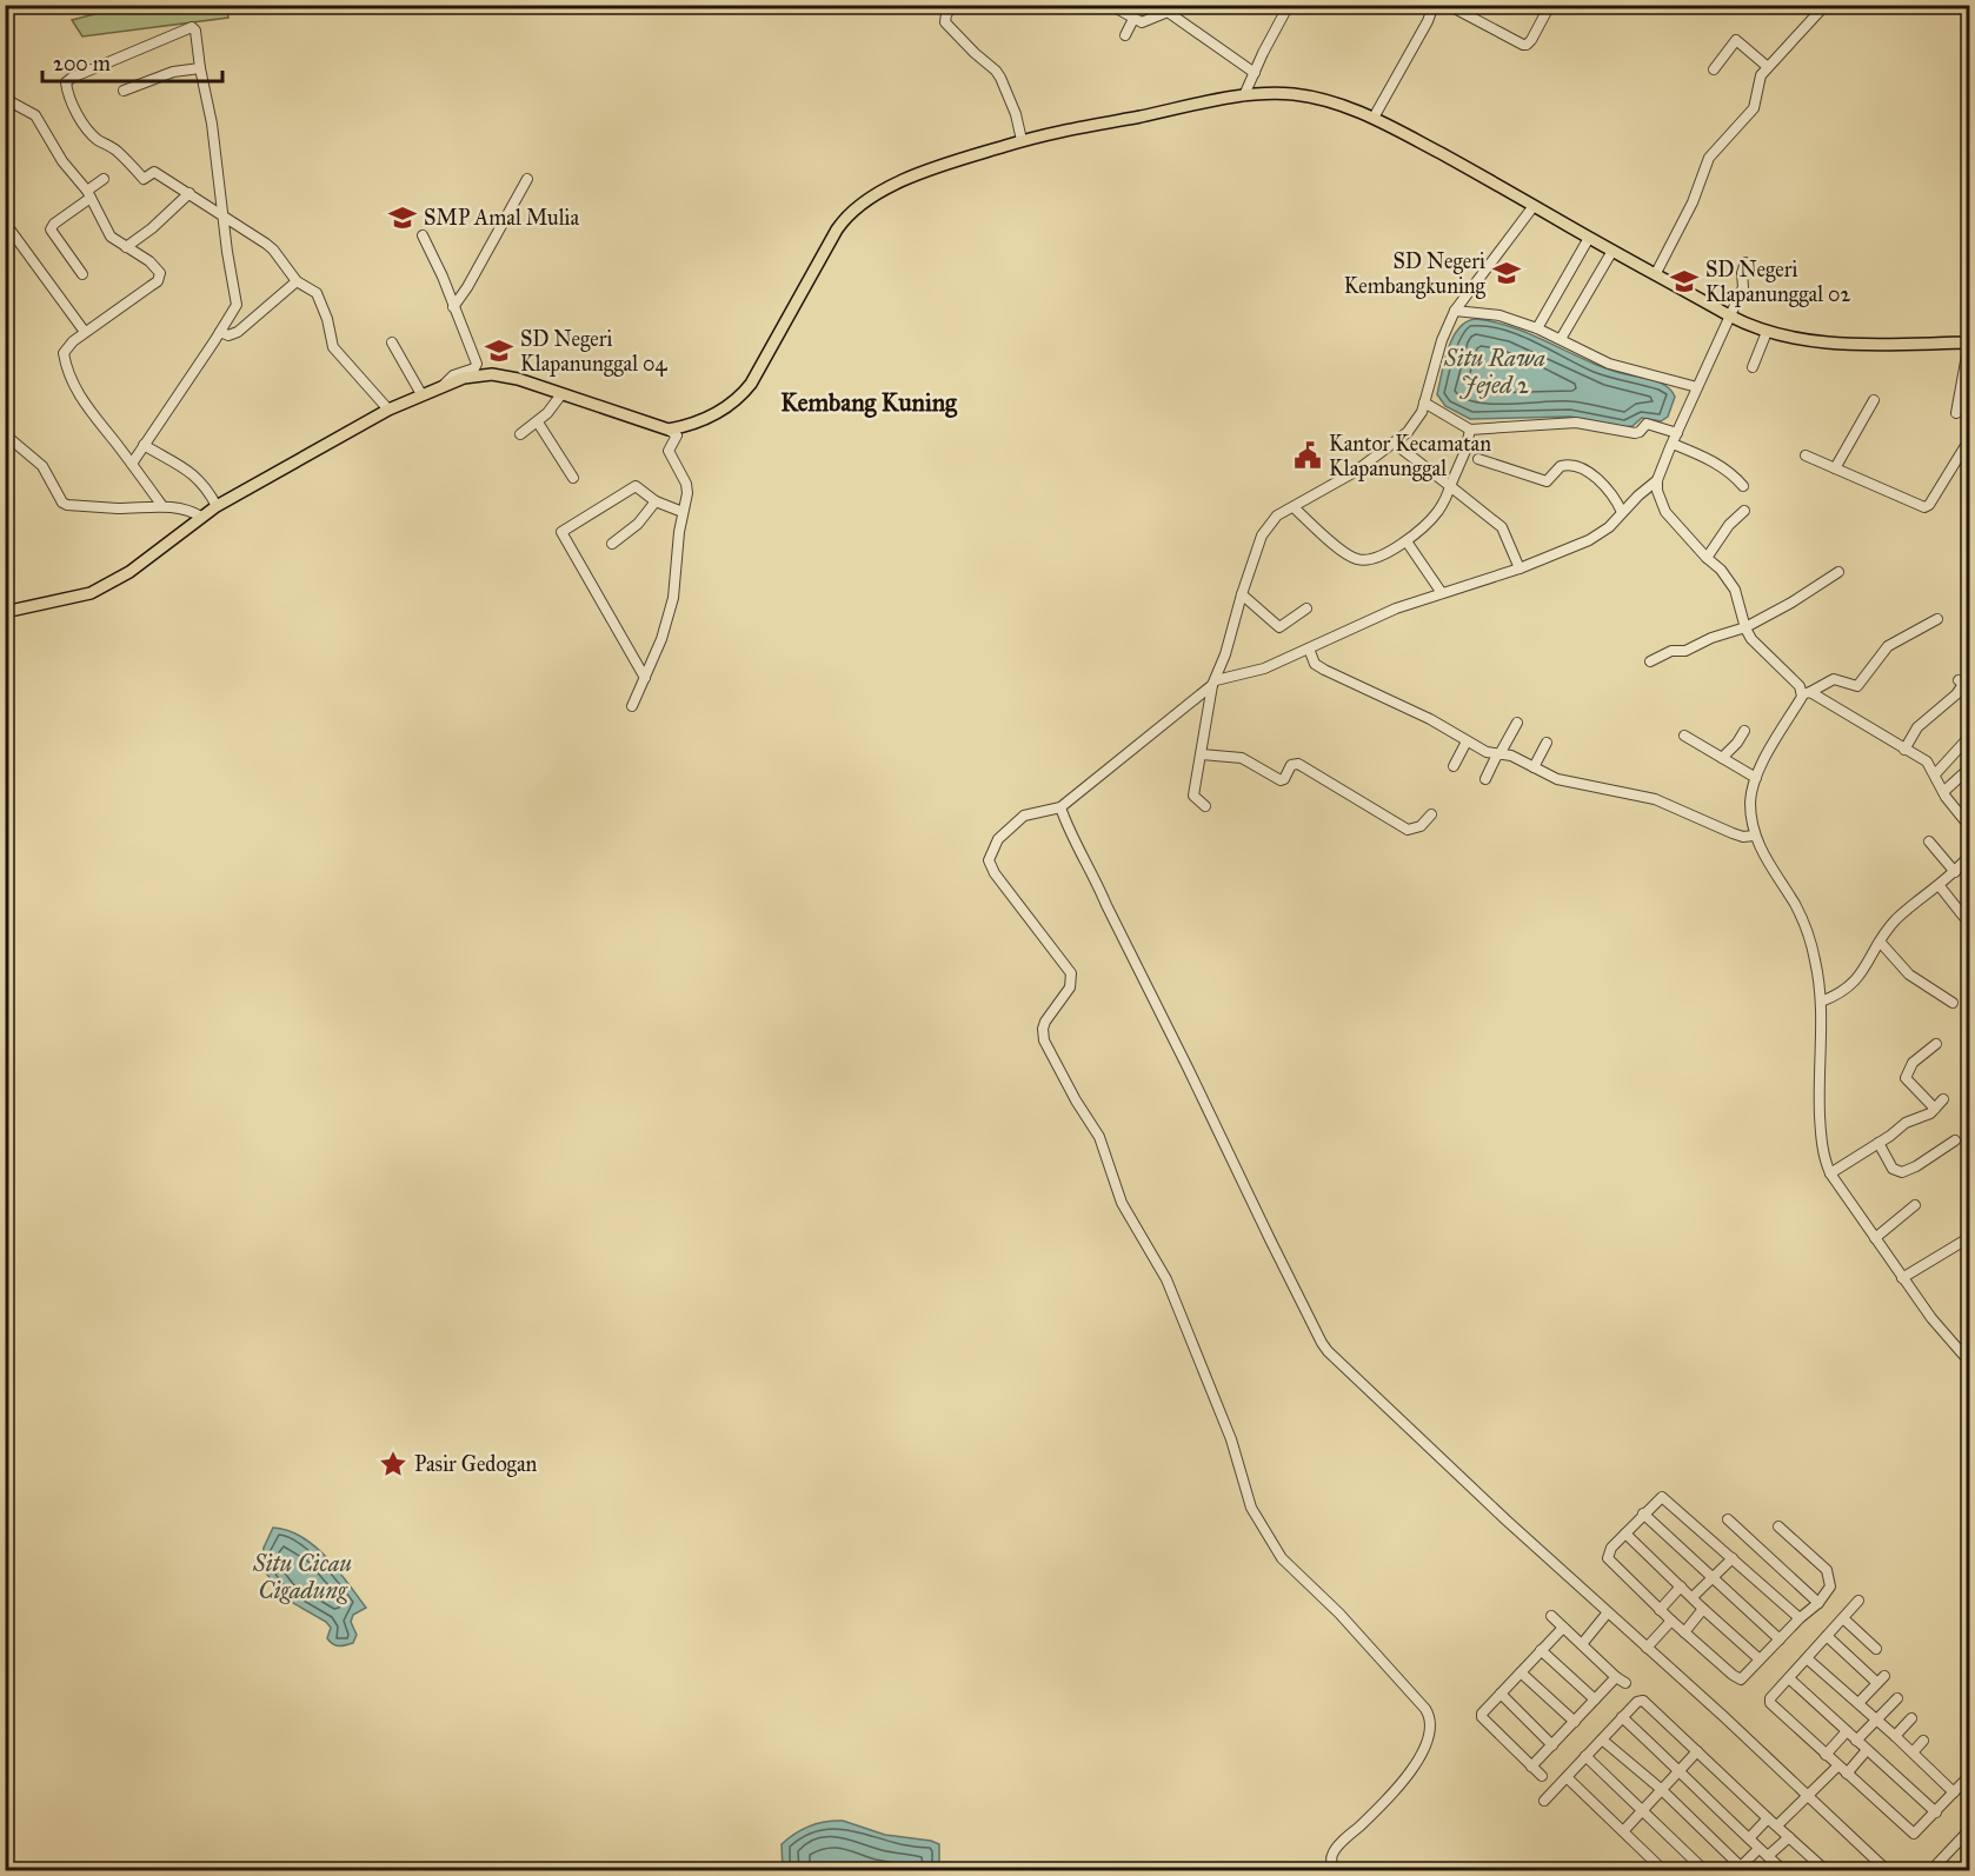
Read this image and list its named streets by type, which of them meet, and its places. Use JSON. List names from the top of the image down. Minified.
{"districts":["Kembang Kuning"],"water":["Situ Rawa Jejed 2","Situ Cicau Cigadung"],"places":{"school or university":["SMP Amal Mulia","SD Negeri Kembangkuning","SD Negeri Klapanunggal 02","SD Negeri Klapanunggal 04"],"public building":["Kantor Kecamatan Klapanunggal"],"place":["Pasir Gedogan"]},"scale_bar":"200 m"}
